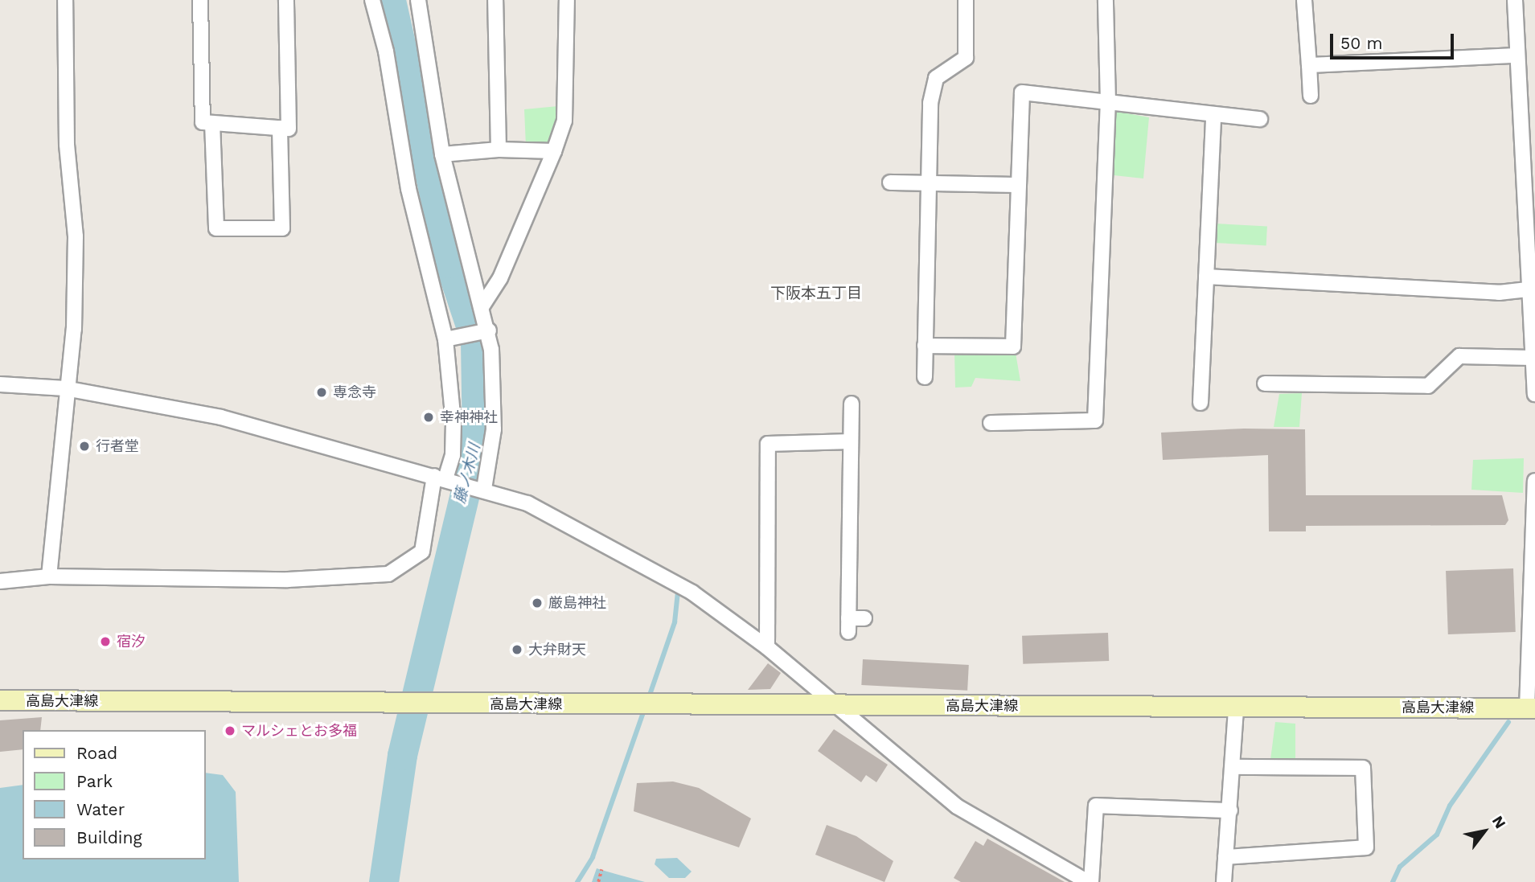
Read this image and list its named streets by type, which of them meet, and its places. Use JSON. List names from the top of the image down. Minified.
{"streets":{"main road":["高島大津線"]},"districts":["下阪本五丁目"],"water":["藤ノ木川"],"places":["専念寺","幸神神社","行者堂","厳島神社","宿汐","大弁財天","マルシェとお多福"],"legend":["Road","Park","Water","Building"],"scale_bar":"50 m","north":"top right"}
